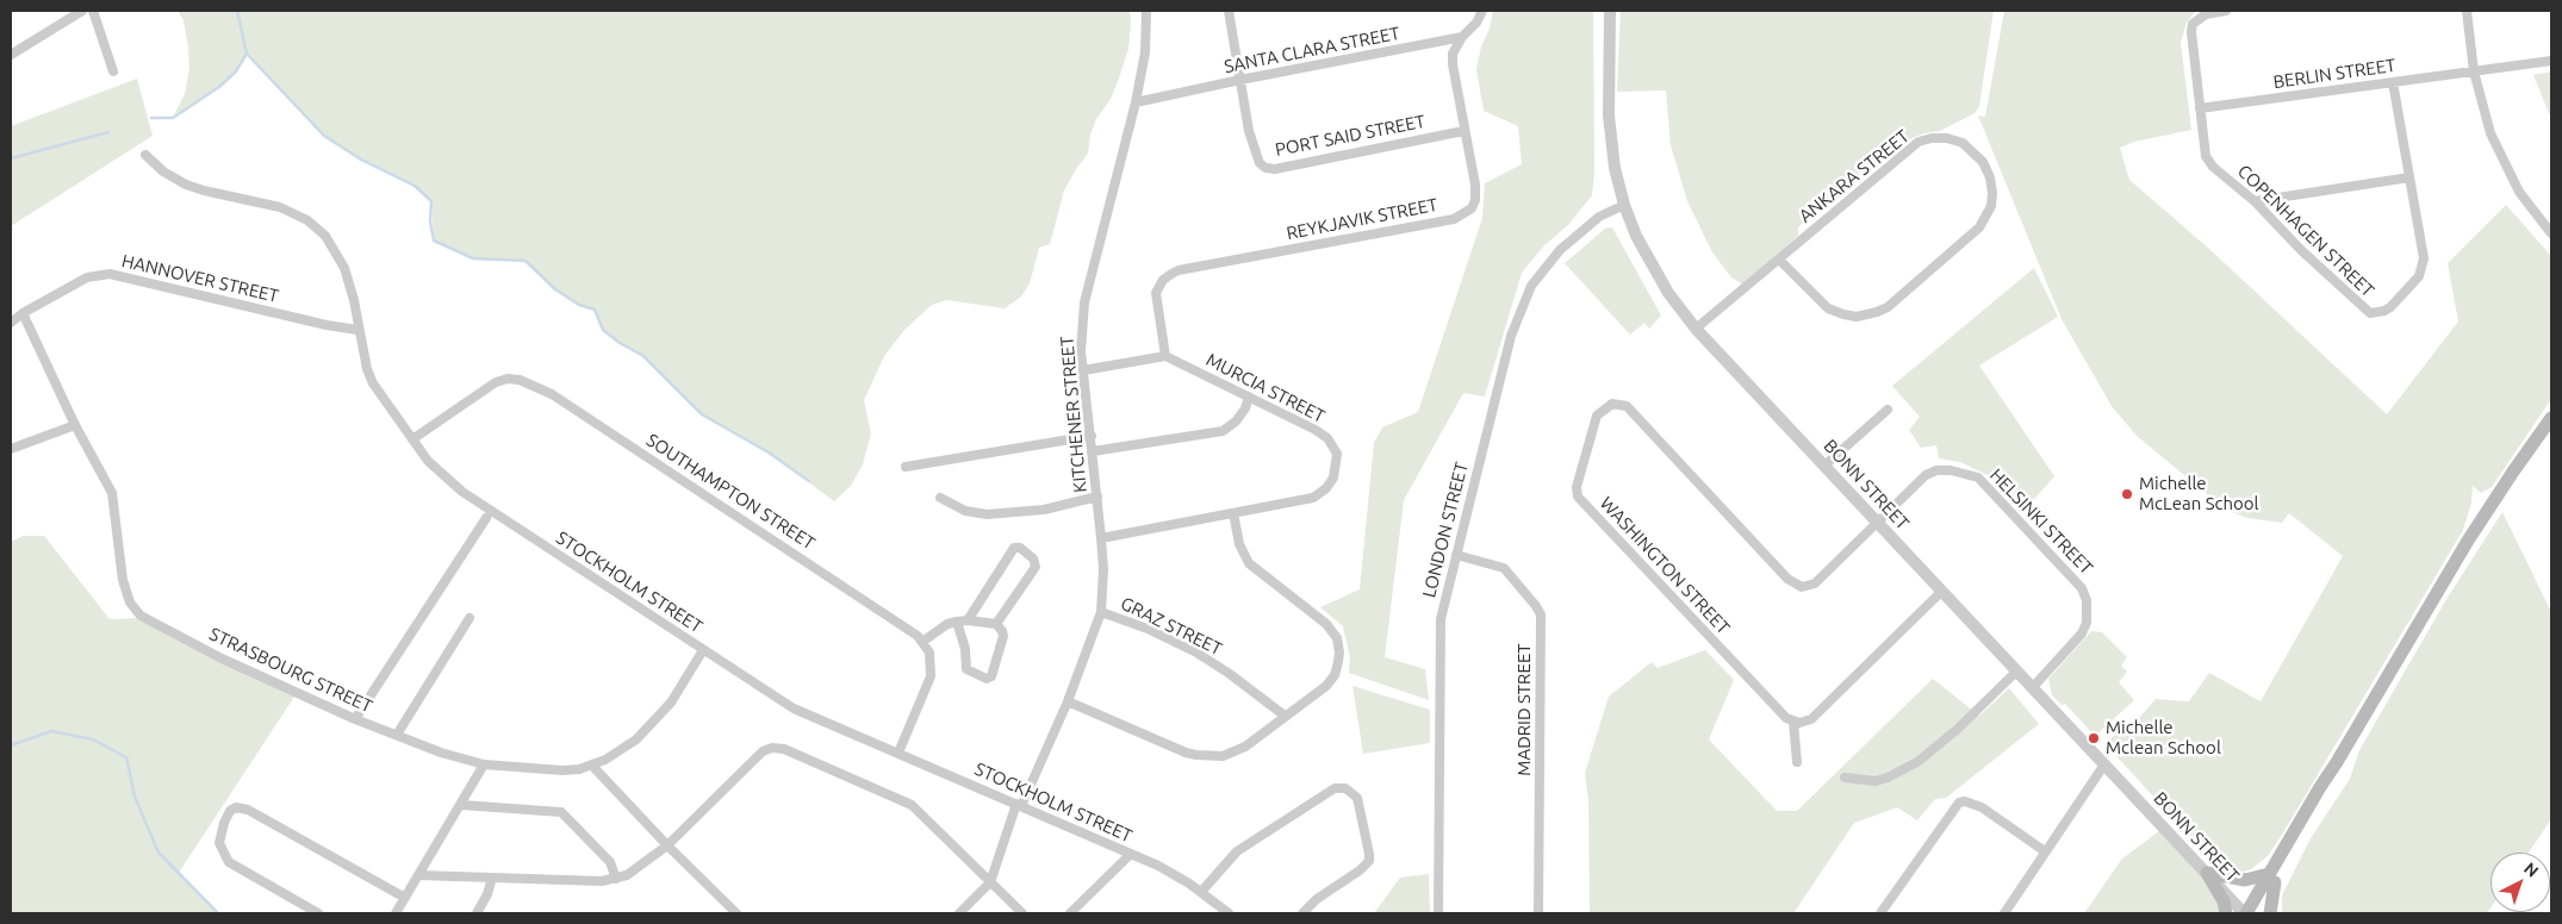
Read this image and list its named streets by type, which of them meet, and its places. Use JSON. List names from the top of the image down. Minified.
{"streets":{"street":["SANTA CLARA STREET","BERLIN STREET","PORT SAID STREET","ANKARA STREET","REYKJAVIK STREET","COPENHAGEN STREET","HANNOVER STREET","MURCIA STREET","KITCHENER STREET","BONN STREET","SOUTHAMPTON STREET","HELSINKI STREET","LONDON STREET","WASHINGTON STREET","STOCKHOLM STREET","GRAZ STREET","STRASBOURG STREET","MADRID STREET"]},"crossings":[["SANTA CLARA STREET","PORT SAID STREET"],["SANTA CLARA STREET","REYKJAVIK STREET"],["SANTA CLARA STREET","KITCHENER STREET"],["BERLIN STREET","COPENHAGEN STREET"],["PORT SAID STREET","REYKJAVIK STREET"],["ANKARA STREET","BONN STREET"],["REYKJAVIK STREET","MURCIA STREET"],["HANNOVER STREET","STOCKHOLM STREET"],["HANNOVER STREET","STRASBOURG STREET"],["MURCIA STREET","KITCHENER STREET"],["KITCHENER STREET","STOCKHOLM STREET"],["KITCHENER STREET","GRAZ STREET"],["BONN STREET","HELSINKI STREET"],["BONN STREET","LONDON STREET"],["BONN STREET","WASHINGTON STREET"],["SOUTHAMPTON STREET","STOCKHOLM STREET"],["HELSINKI STREET","WASHINGTON STREET"],["LONDON STREET","MADRID STREET"],["STOCKHOLM STREET","STRASBOURG STREET"]],"places":["Michelle McLean School","Michelle Mclean School"],"north":"top right"}
